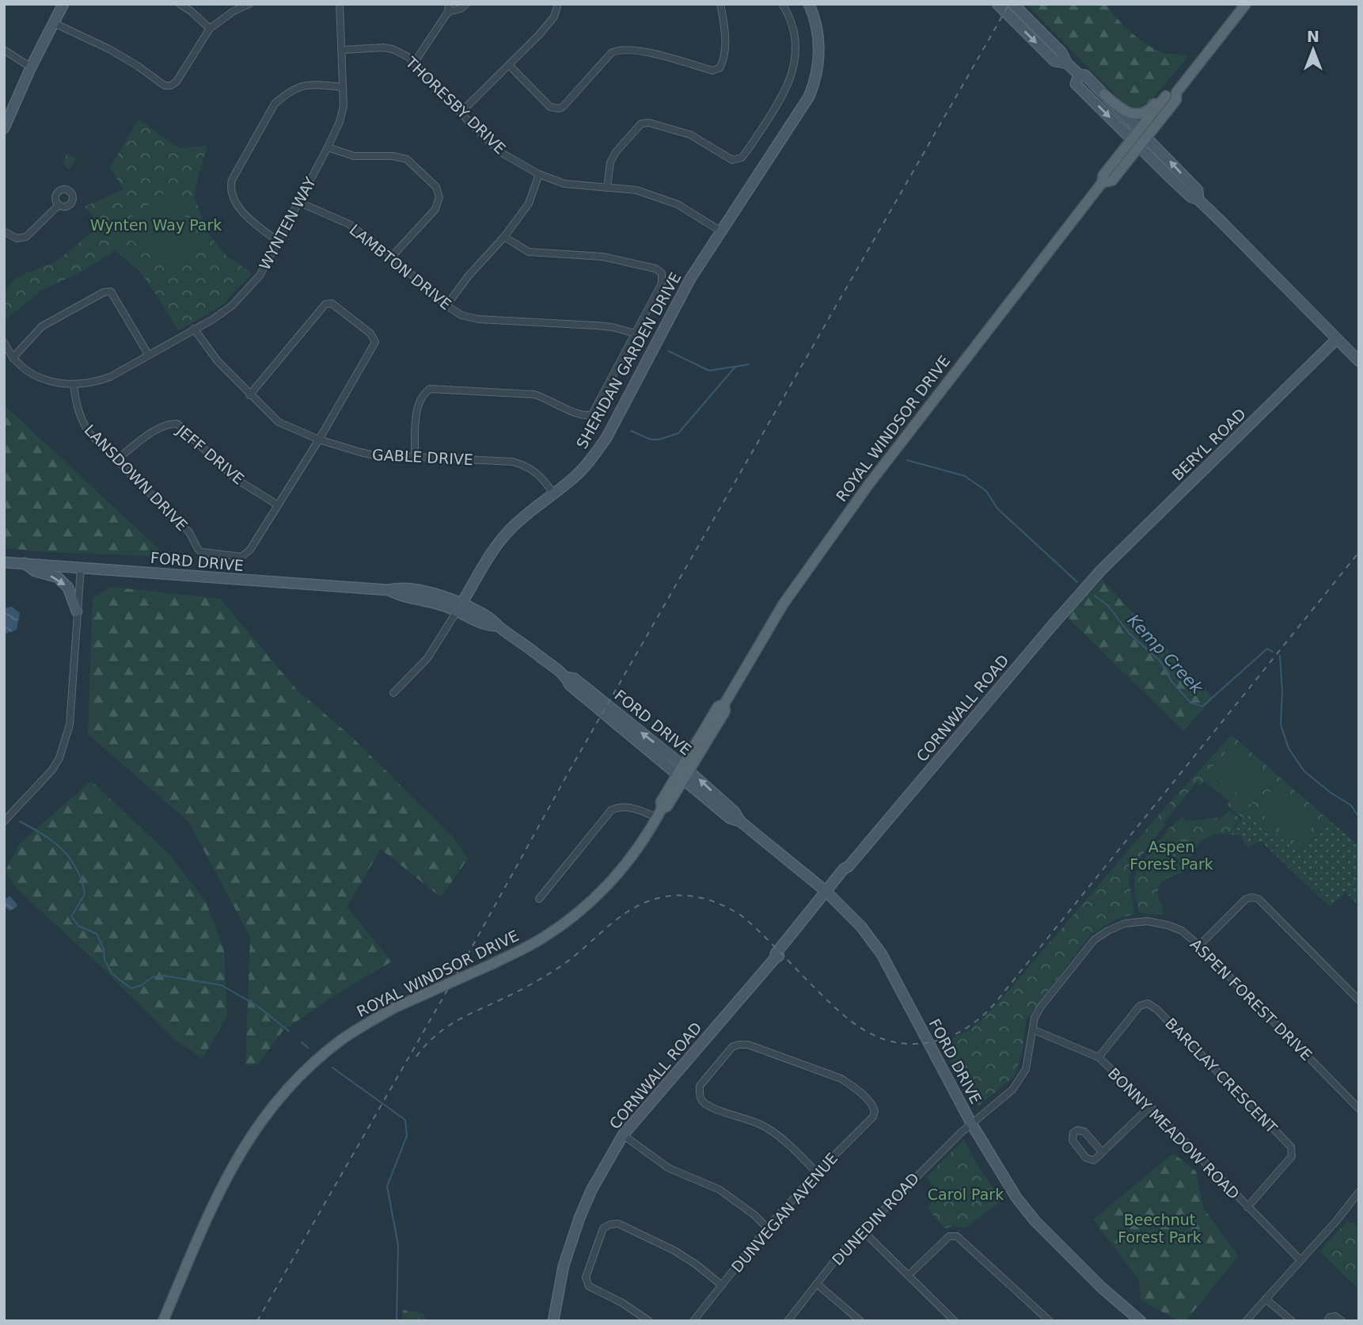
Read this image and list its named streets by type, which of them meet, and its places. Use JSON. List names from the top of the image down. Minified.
{"streets":{"main road":["SHERIDAN GARDEN DRIVE","ROYAL WINDSOR DRIVE","BERYL ROAD","FORD DRIVE","CORNWALL ROAD"],"street":["THORESBY DRIVE","WYNTEN WAY","LAMBTON DRIVE","JEFF DRIVE","GABLE DRIVE","LANSDOWN DRIVE","ASPEN FOREST DRIVE","BARCLAY CRESCENT","BONNY MEADOW ROAD","DUNVEGAN AVENUE","DUNEDIN ROAD"]},"crossings":[["THORESBY DRIVE","WYNTEN WAY"],["THORESBY DRIVE","SHERIDAN GARDEN DRIVE"],["WYNTEN WAY","LAMBTON DRIVE"],["WYNTEN WAY","GABLE DRIVE"],["WYNTEN WAY","LANSDOWN DRIVE"],["SHERIDAN GARDEN DRIVE","GABLE DRIVE"],["SHERIDAN GARDEN DRIVE","FORD DRIVE"],["ROYAL WINDSOR DRIVE","FORD DRIVE"],["BERYL ROAD","CORNWALL ROAD"],["JEFF DRIVE","LANSDOWN DRIVE"],["GABLE DRIVE","LANSDOWN DRIVE"],["FORD DRIVE","CORNWALL ROAD"],["FORD DRIVE","ASPEN FOREST DRIVE"],["FORD DRIVE","DUNEDIN ROAD"],["ASPEN FOREST DRIVE","BONNY MEADOW ROAD"],["ASPEN FOREST DRIVE","DUNEDIN ROAD"],["BARCLAY CRESCENT","BONNY MEADOW ROAD"]],"water":["Kemp Creek"],"parks":["Wynten Way Park","Aspen Forest Park","Carol Park","Beechnut Forest Park"],"north":"top"}
